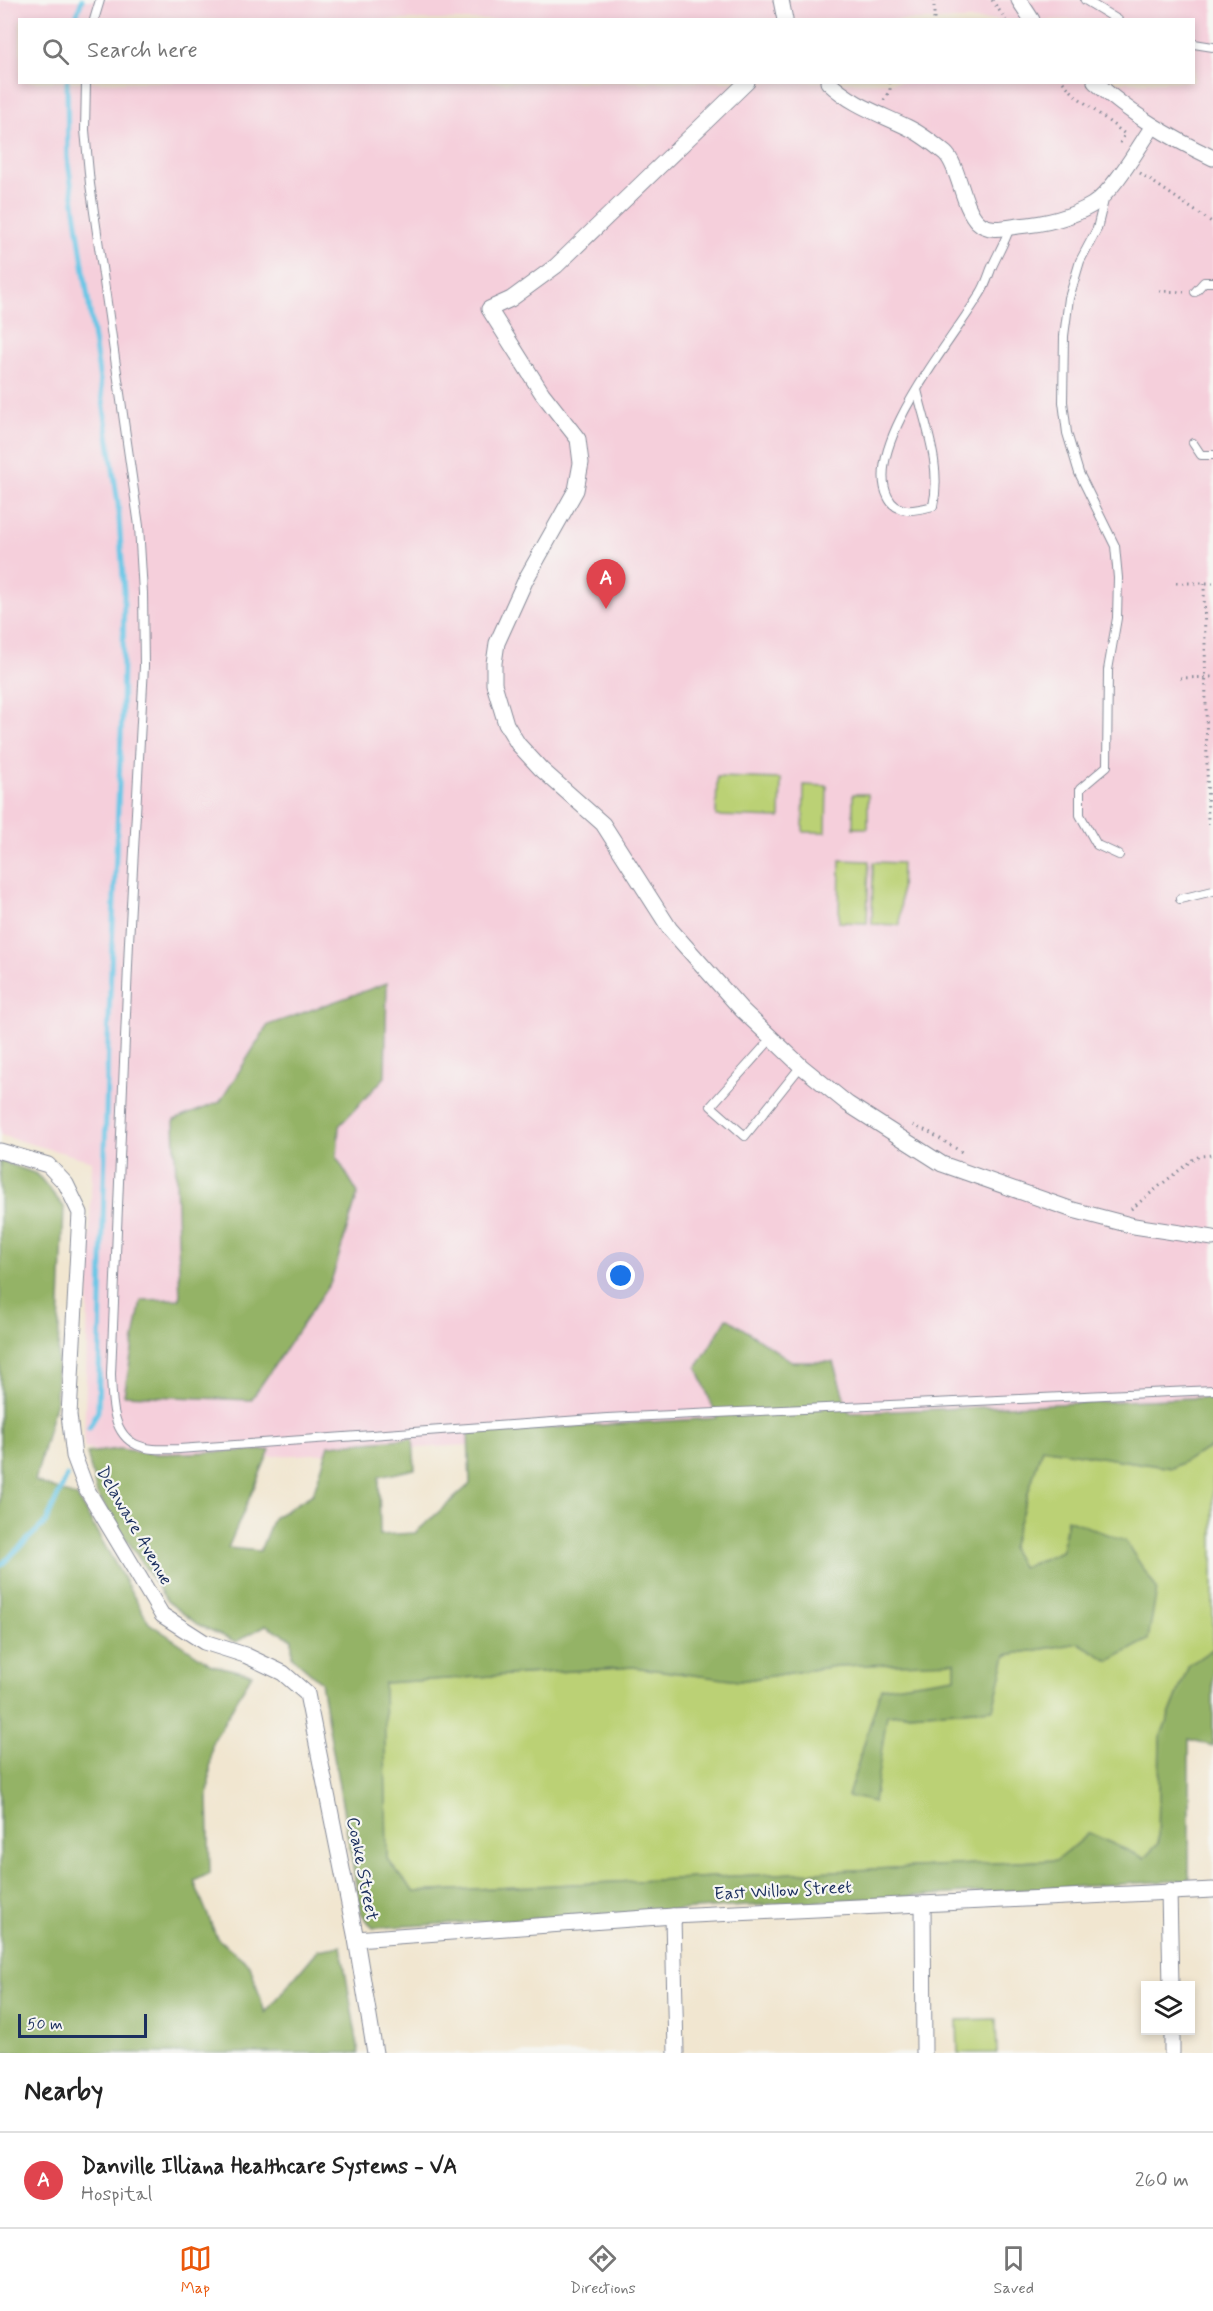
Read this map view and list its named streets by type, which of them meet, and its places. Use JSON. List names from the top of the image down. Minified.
{"streets":{"street":["Delaware Avenue","Coake Street","East Willow Street"]},"crossings":[["Delaware Avenue","Coake Street"],["Coake Street","East Willow Street"]],"scale_bar":"50 m","page":{"search":"Search here","pins":"A","scale":"50 m","heading":"Nearby","list":[{"mark":"A","name":"Danville Illiana Healthcare Systems - VA","note":"Hospital","value":"260 m"}],"nav":["Map","Directions","Saved"]}}
